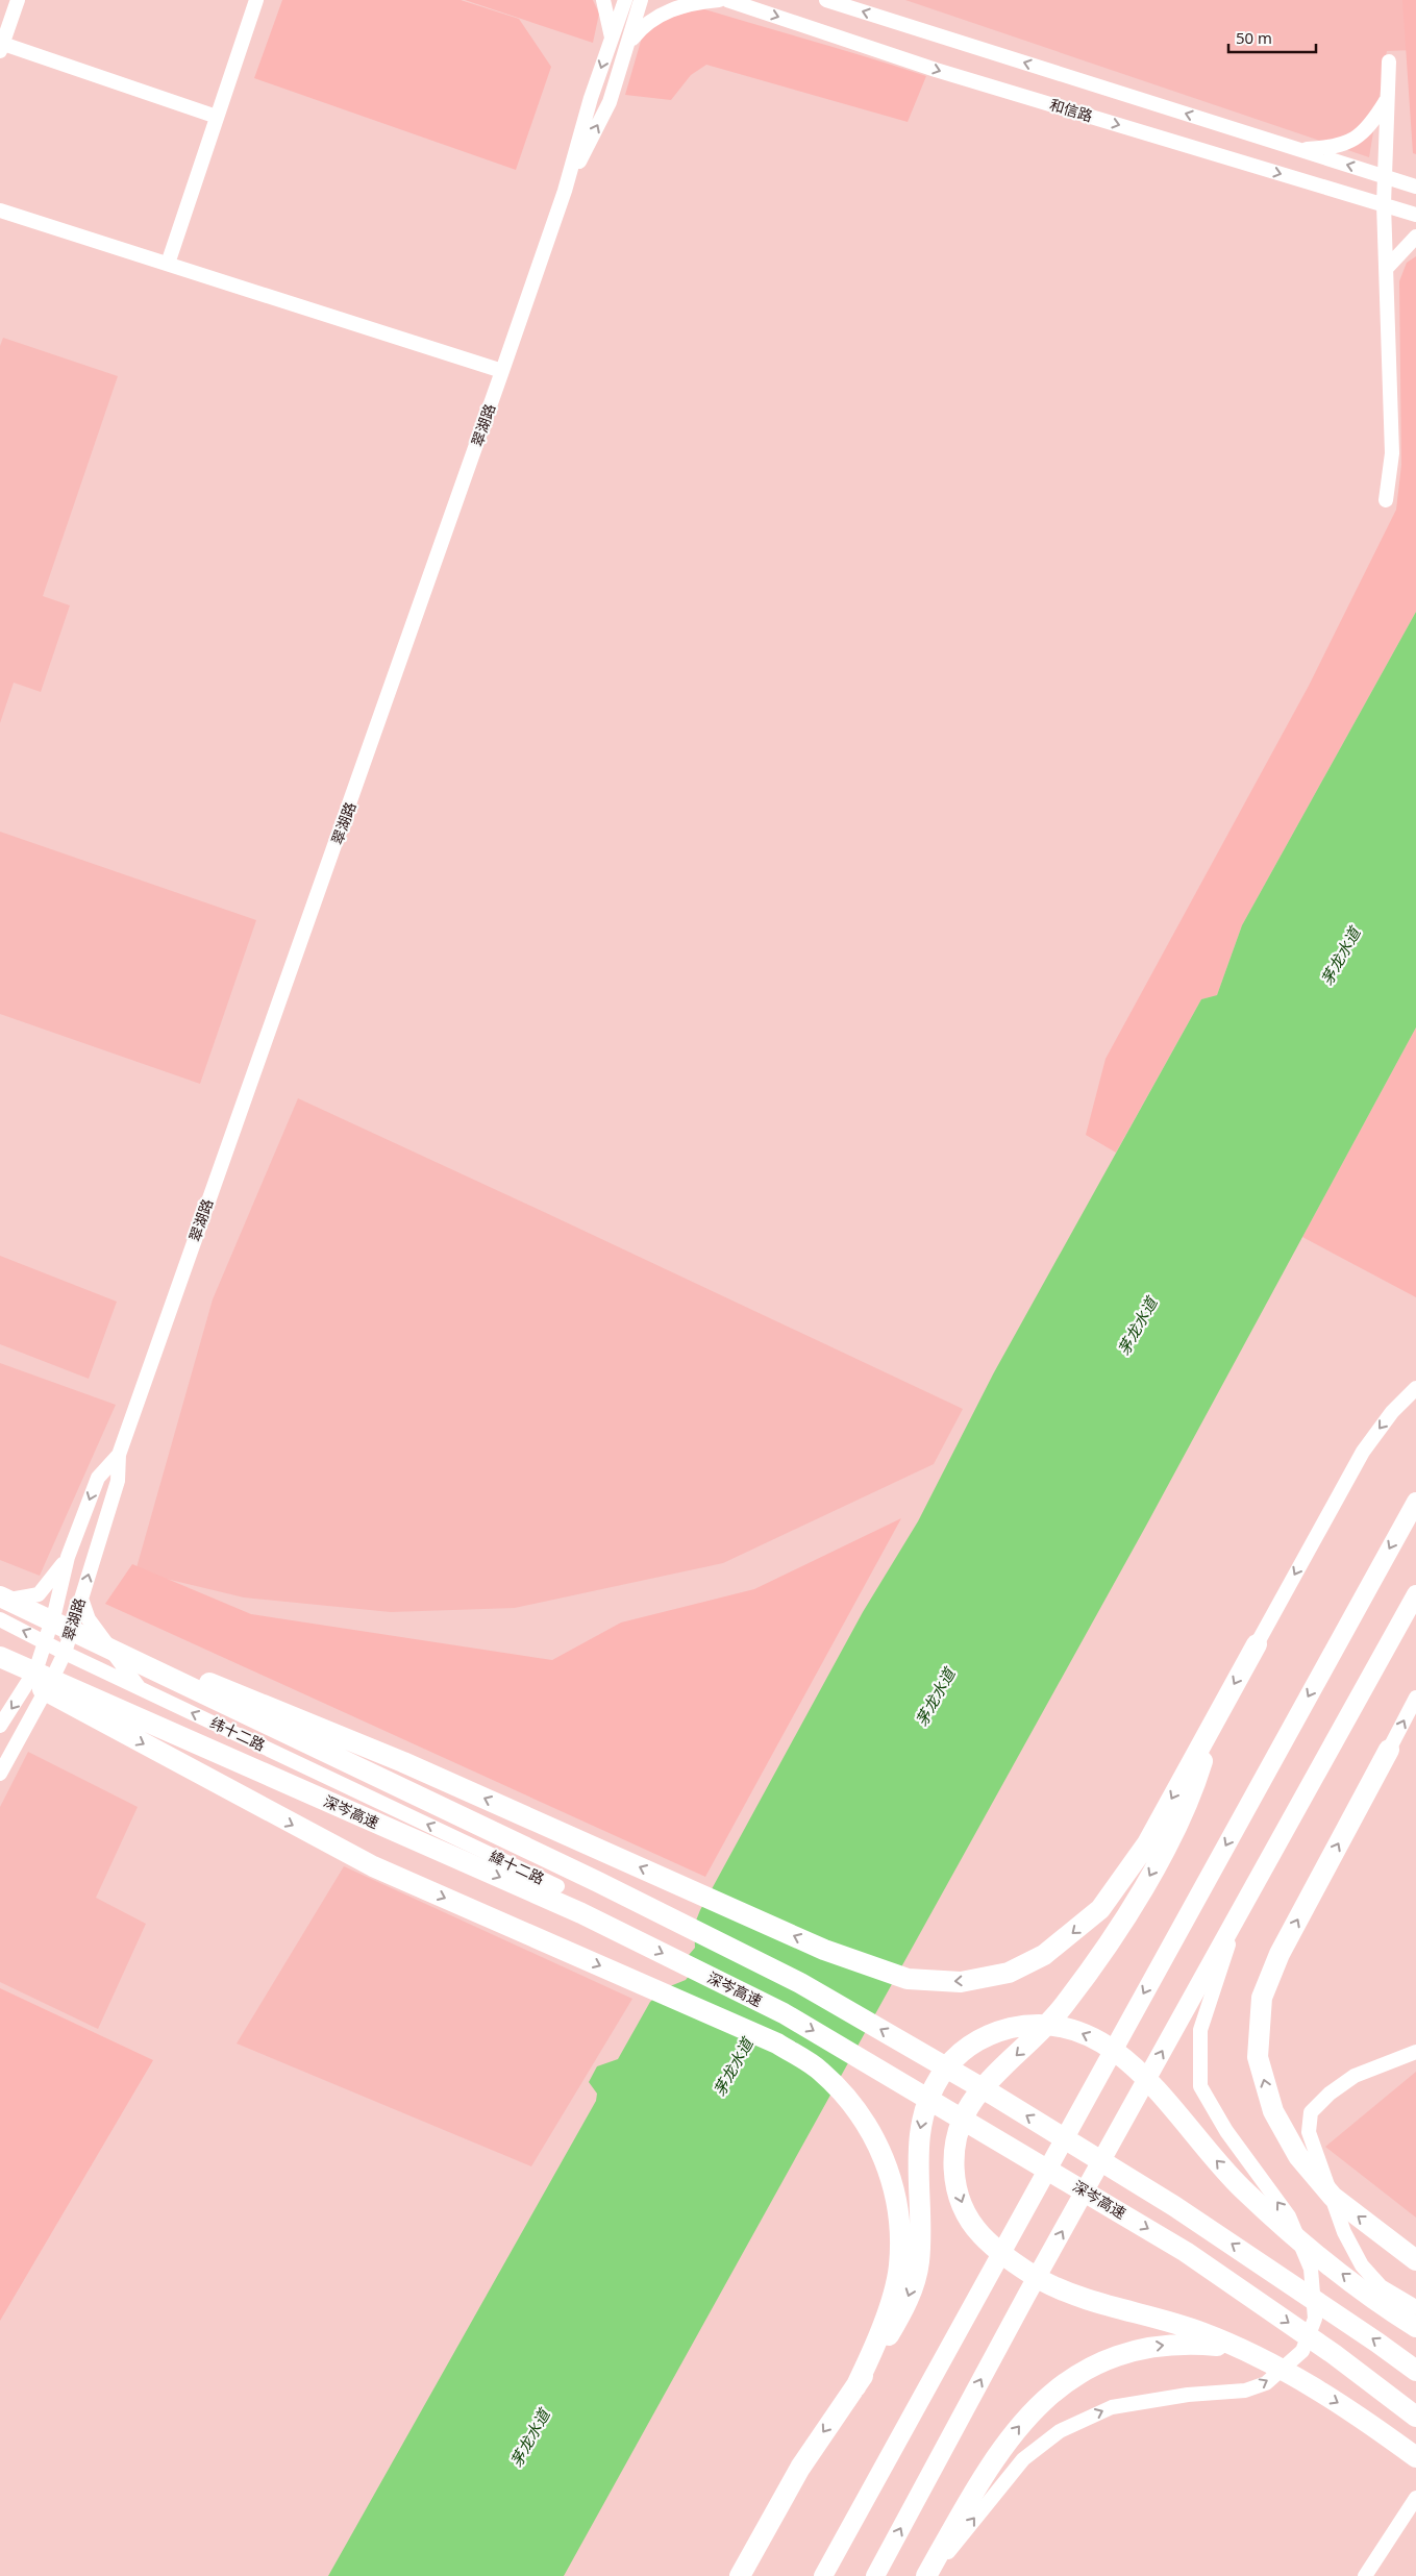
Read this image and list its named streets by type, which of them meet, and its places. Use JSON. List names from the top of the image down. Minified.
{"streets":{"highway":["深岑高速"],"street":["和信路","翠湖路","纬十二路","緯十二路"]},"crossings":[["翠湖路","纬十二路"],["纬十二路","緯十二路"]],"water":["茅龙水道"],"scale_bar":"50 m"}
